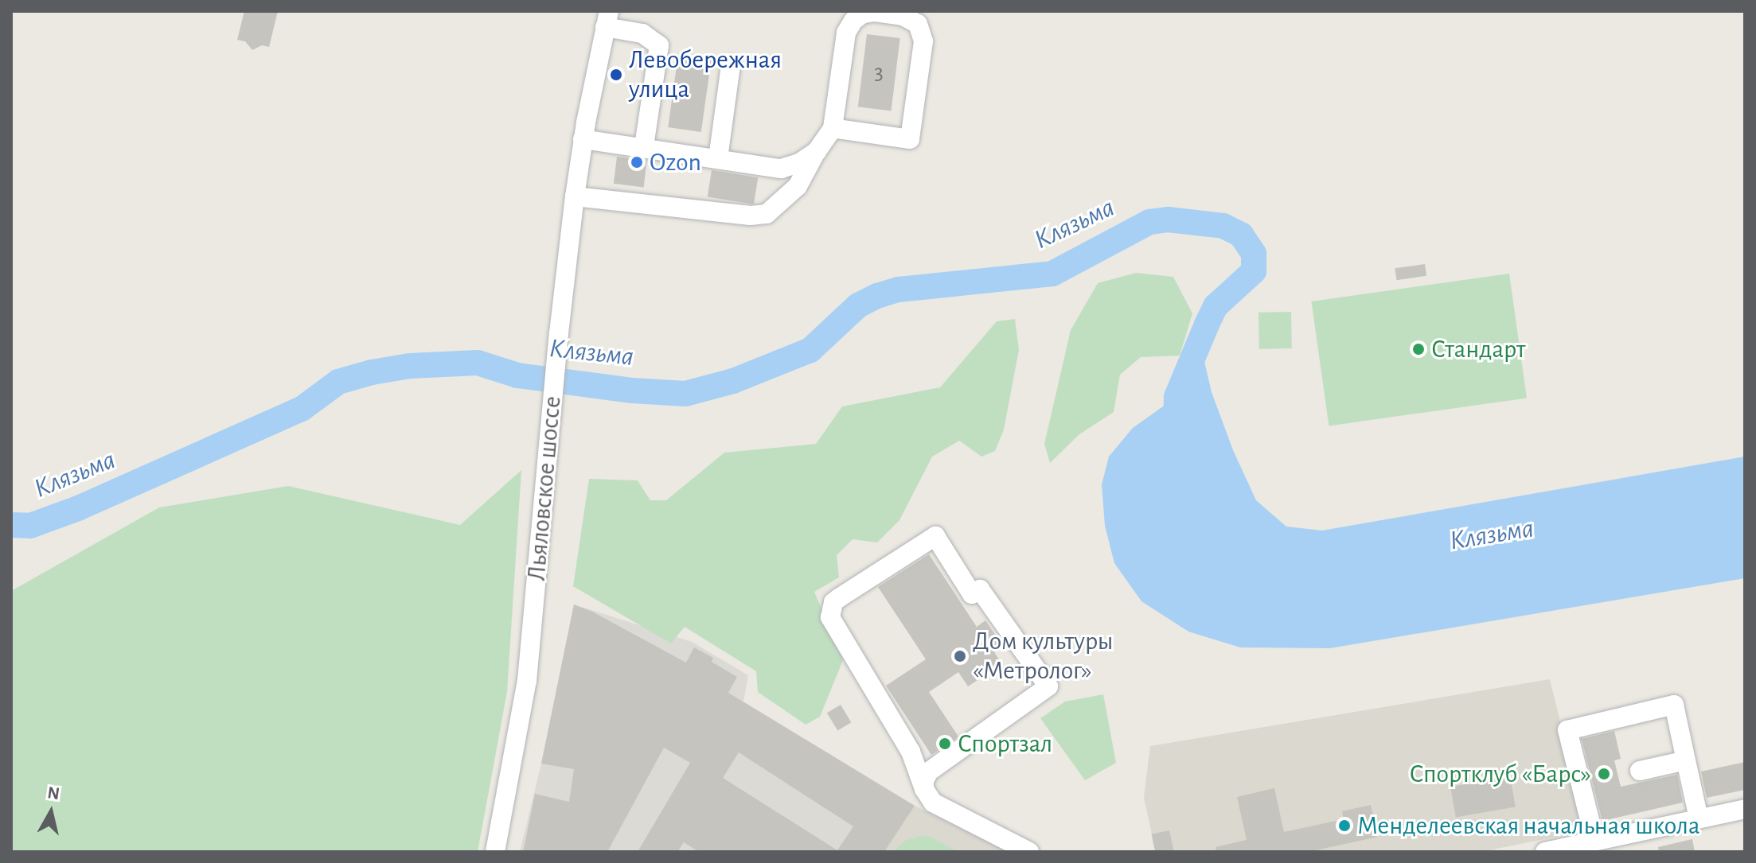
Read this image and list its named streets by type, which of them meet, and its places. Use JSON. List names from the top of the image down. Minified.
{"streets":{"street":["Льяловское шоссе"]},"water":["Клязьма"],"places":["Левобережная улица","Ozon","Стандарт","Дом культуры «Метролог»","Спортзал","Спортклуб «Барс»","Менделеевская начальная школа"],"house_numbers":["3"],"north":"top"}
